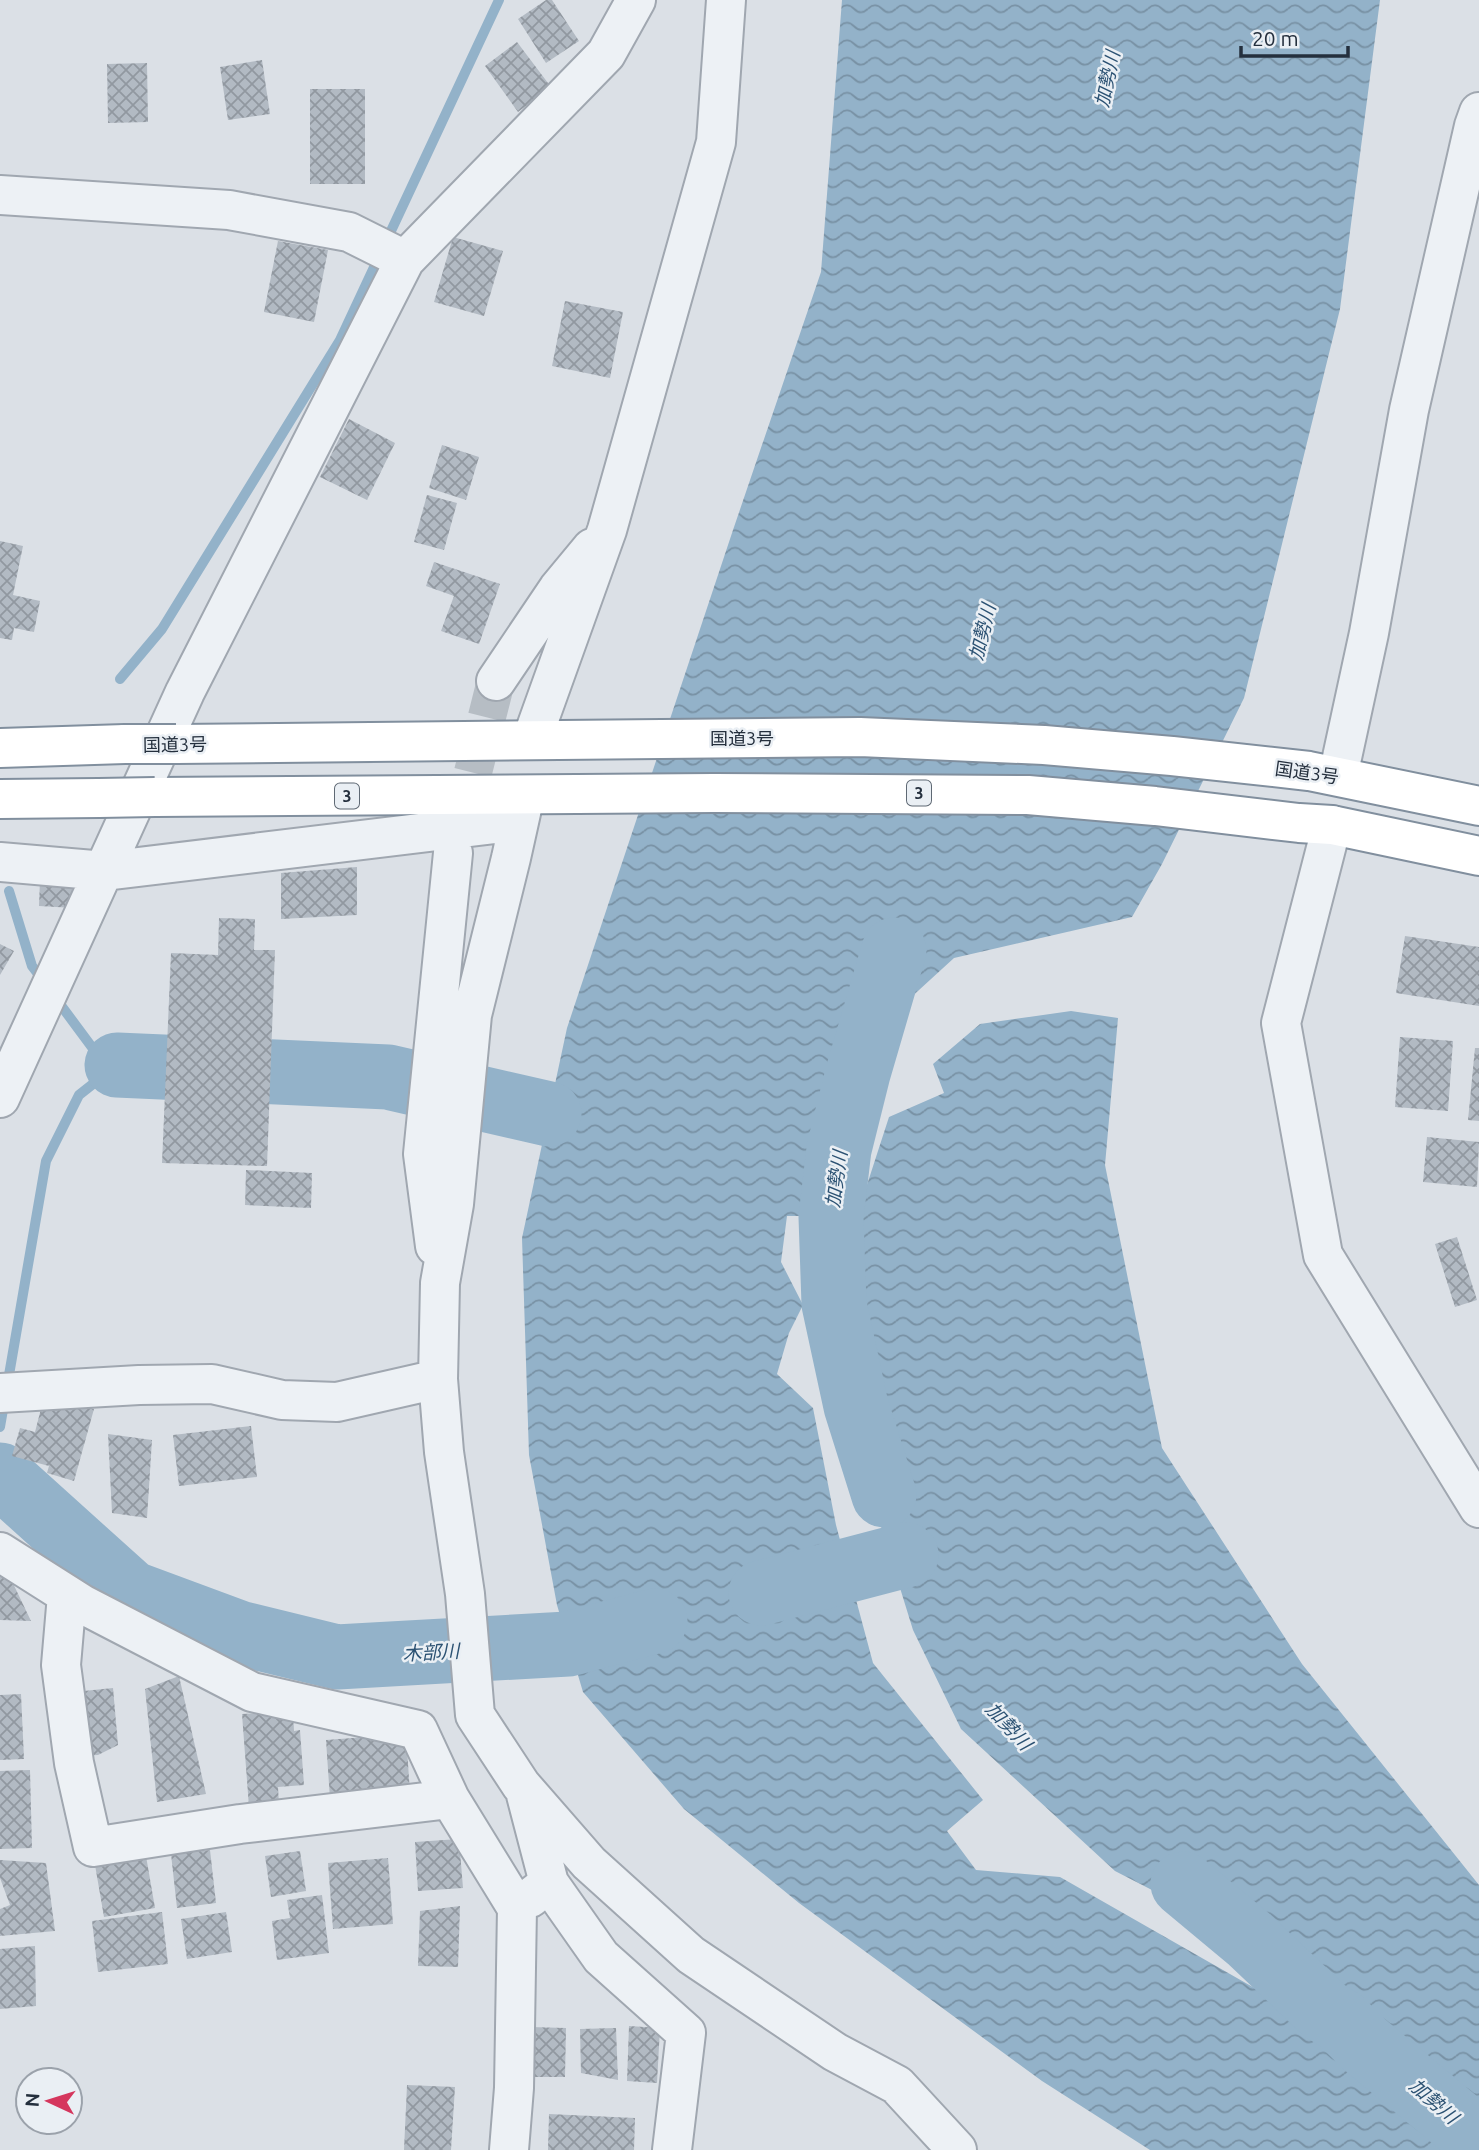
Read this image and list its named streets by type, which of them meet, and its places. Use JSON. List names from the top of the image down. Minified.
{"streets":{"highway":["国道3号","3"]},"water":["加勢川","木部川"],"scale_bar":"20 m","north":"left"}
